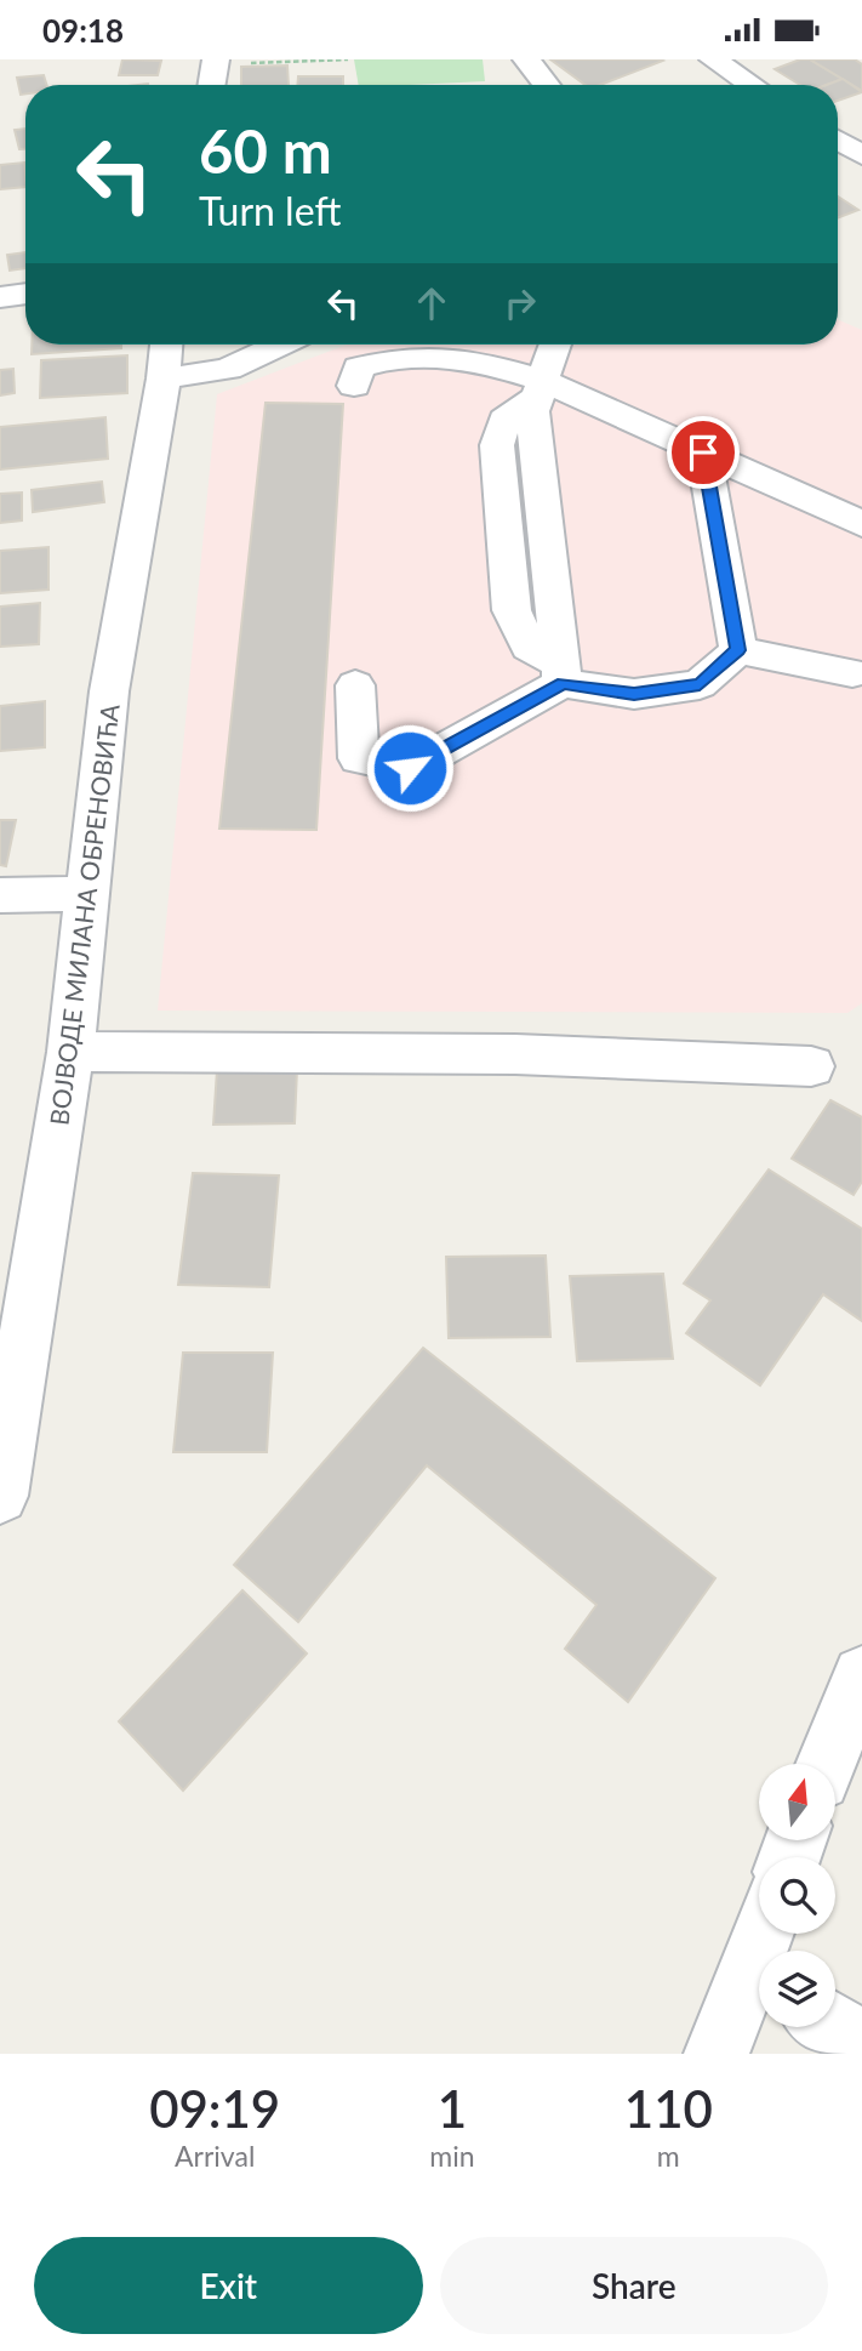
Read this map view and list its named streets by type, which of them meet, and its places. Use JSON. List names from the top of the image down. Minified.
{"streets":{"street":["ВОЈВОДЕ МИЛАНА ОБРЕНОВИЋА"]},"north":"top","page":{"status":"09:18","turn":["60 m","Turn left"],"eta":["09:19","Arrival","1","min","110","m"],"buttons":["Exit","Share"]}}
